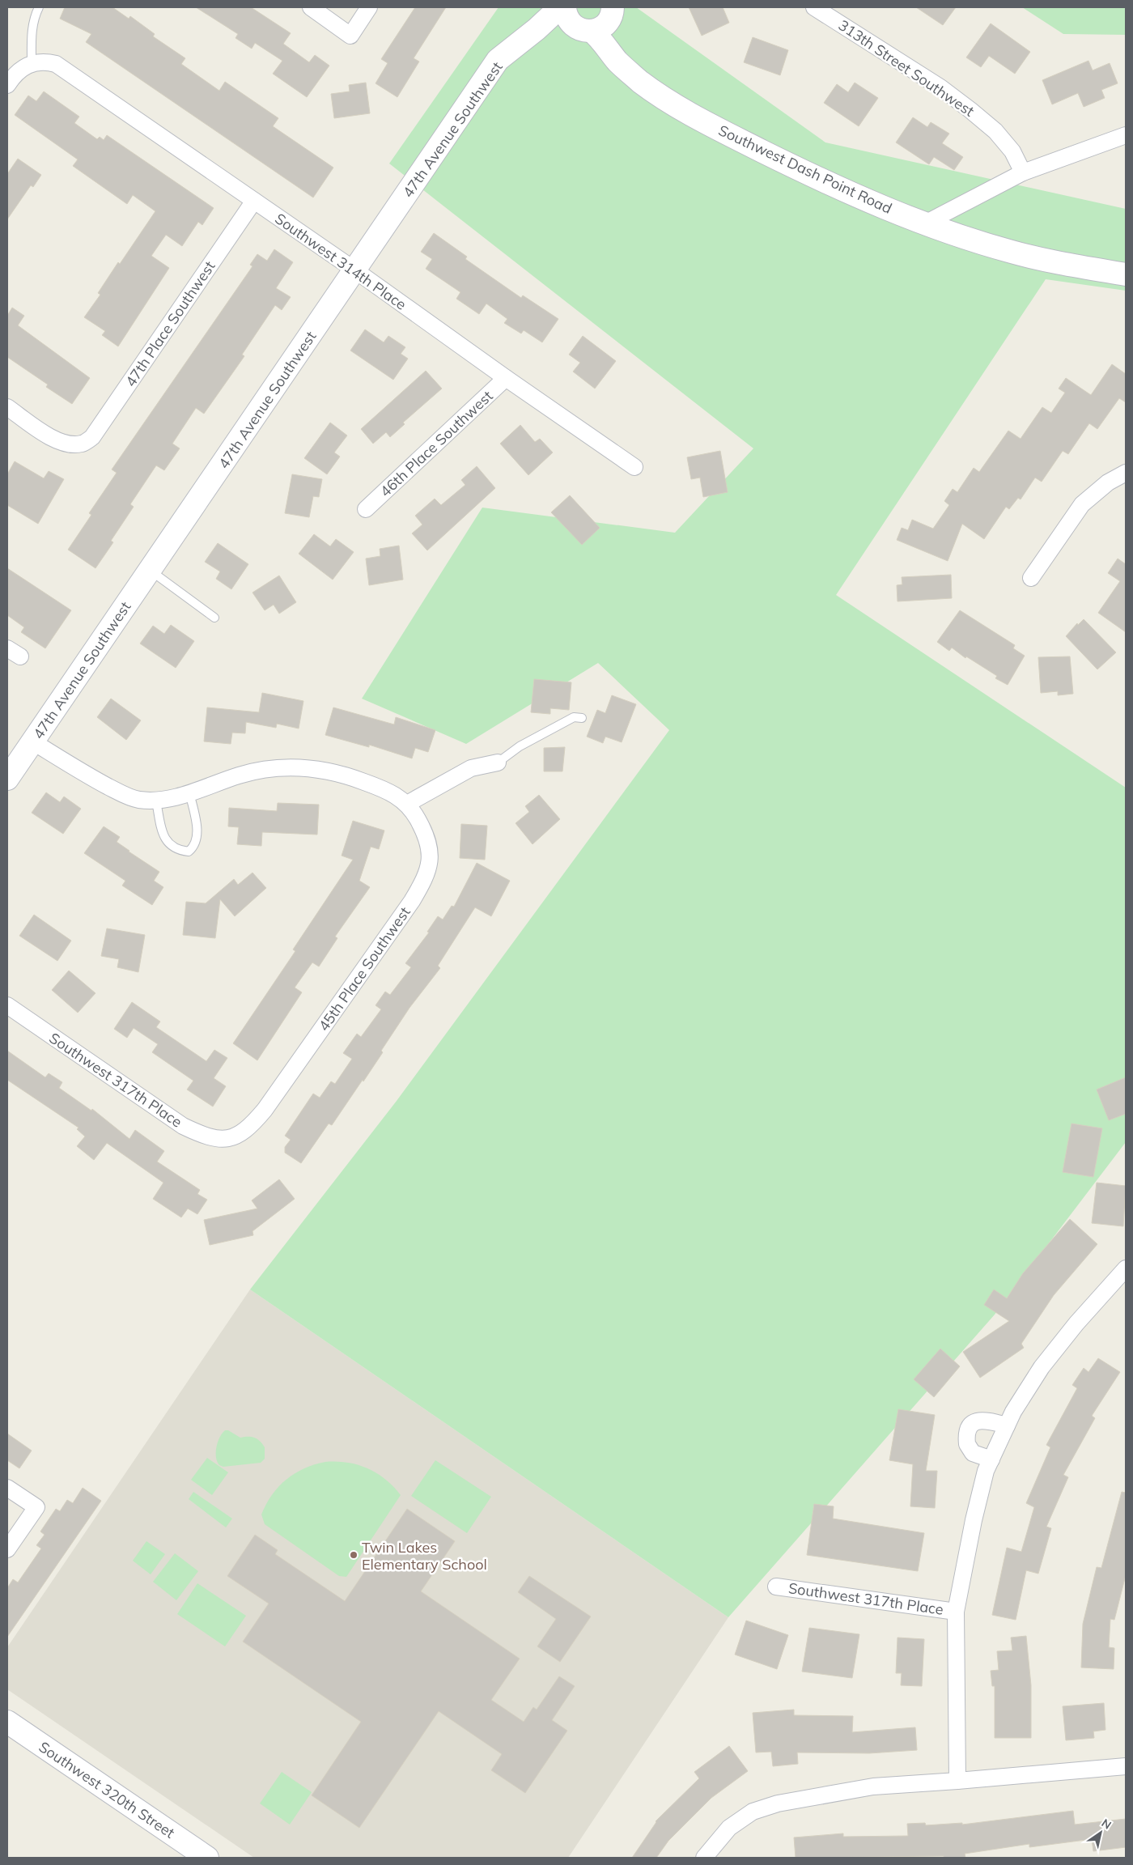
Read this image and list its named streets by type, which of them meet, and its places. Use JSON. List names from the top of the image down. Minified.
{"streets":{"main road":["47th Avenue Southwest","Southwest Dash Point Road","Southwest 320th Street"],"street":["313th Street Southwest","Southwest 314th Place","47th Place Southwest","46th Place Southwest","45th Place Southwest","Southwest 317th Place"]},"crossings":[["47th Avenue Southwest","Southwest 314th Place"],["Southwest 314th Place","47th Place Southwest"],["Southwest 314th Place","46th Place Southwest"],["45th Place Southwest","Southwest 317th Place"]],"places":["Twin Lakes Elementary School"],"north":"top right"}
